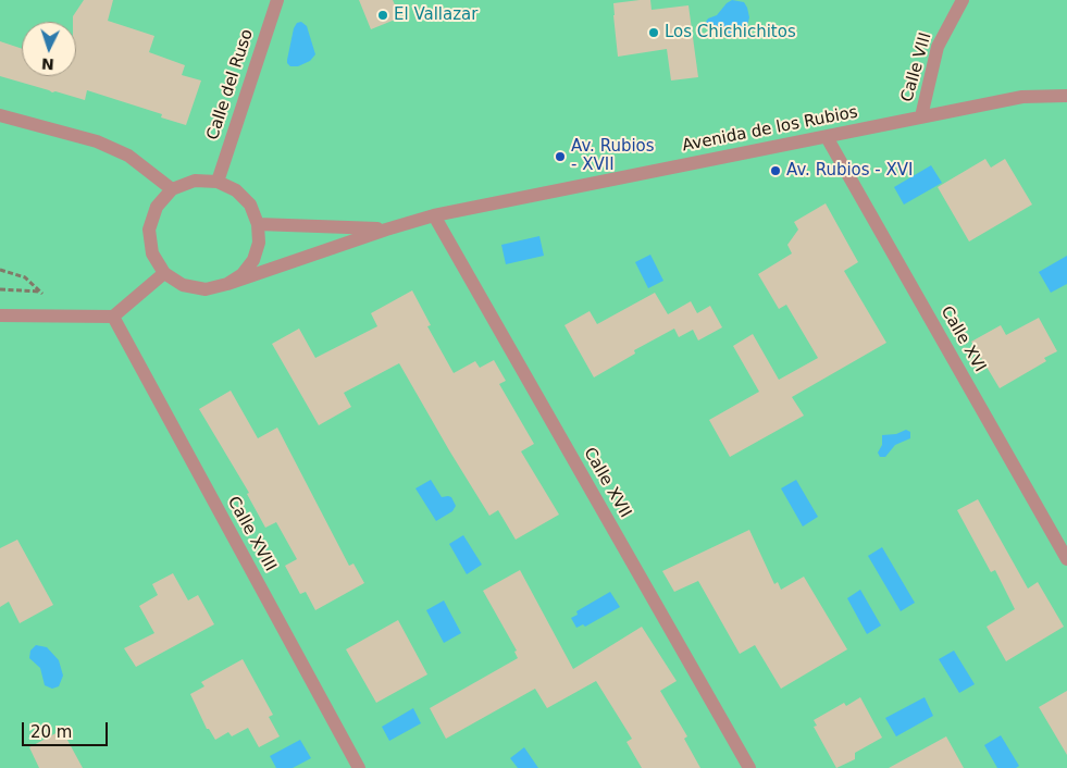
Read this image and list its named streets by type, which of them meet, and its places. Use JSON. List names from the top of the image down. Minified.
{"streets":{"street":["Calle VIII","Calle del Ruso","Avenida de los Rubios","Calle XVI","Calle XVII","Calle XVIII"]},"crossings":[["Calle VIII","Avenida de los Rubios"],["Calle del Ruso","Avenida de los Rubios"],["Avenida de los Rubios","Calle XVI"],["Avenida de los Rubios","Calle XVII"]],"places":["El Vallazar","Los Chichichitos","Av. Rubios - XVII","Av. Rubios - XVI"],"scale_bar":"20 m","north":"bottom"}
